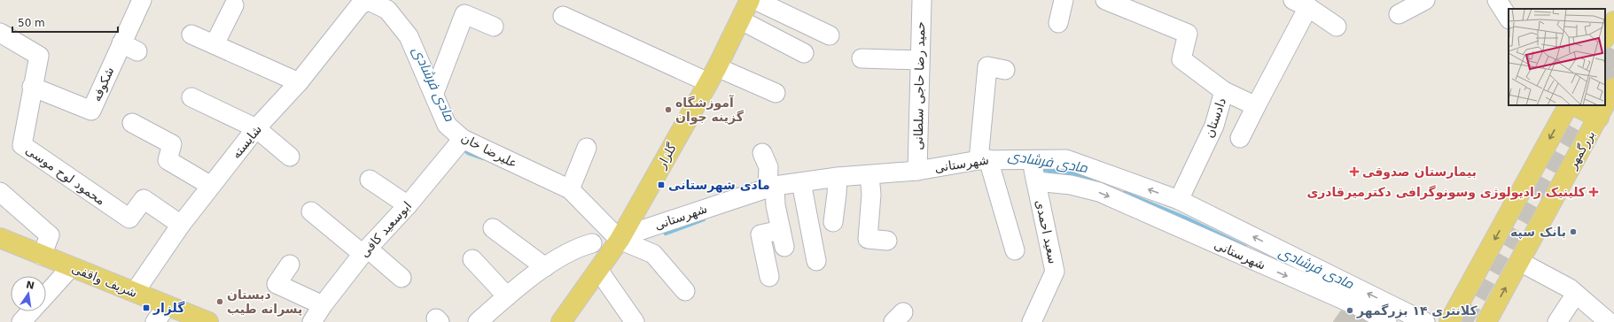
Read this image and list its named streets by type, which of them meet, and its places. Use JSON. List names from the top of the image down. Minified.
{"streets":{"main road":["بزرگمهر","گلزار","شریف واقفی"],"street":["شکوفه","حمید رضا حاجی سلطانی","دادستان","شایسته","علیرضا خان","شهرستانی","محمود لوح موسی","ابوسعید کافی","سعید احمدی"]},"crossings":[["شکوفه","محمود لوح موسی"],["حمید رضا حاجی سلطانی","شهرستانی"],["دادستان","شهرستانی"],["شایسته","علیرضا خان"],["شایسته","محمود لوح موسی"],["شایسته","شریف واقفی"],["علیرضا خان","گلزار"],["علیرضا خان","شهرستانی"],["علیرضا خان","ابوسعید کافی"],["گلزار","شهرستانی"],["شهرستانی","سعید احمدی"]],"water":["مادی فرشادی"],"places":{"other":["آموزشگاه گزینه جوان","بانک سپه","دبستان پسرانه طیب","کلانتری ۱۴ بزرگمهر"],"health":["بیمارستان صدوقی","کلینیک رادیولوژی وسونوگرافی دکترمیرقادری"],"transit":["مادی شهرستانی","گلزار"]},"scale_bar":"50 m","north":"top"}
